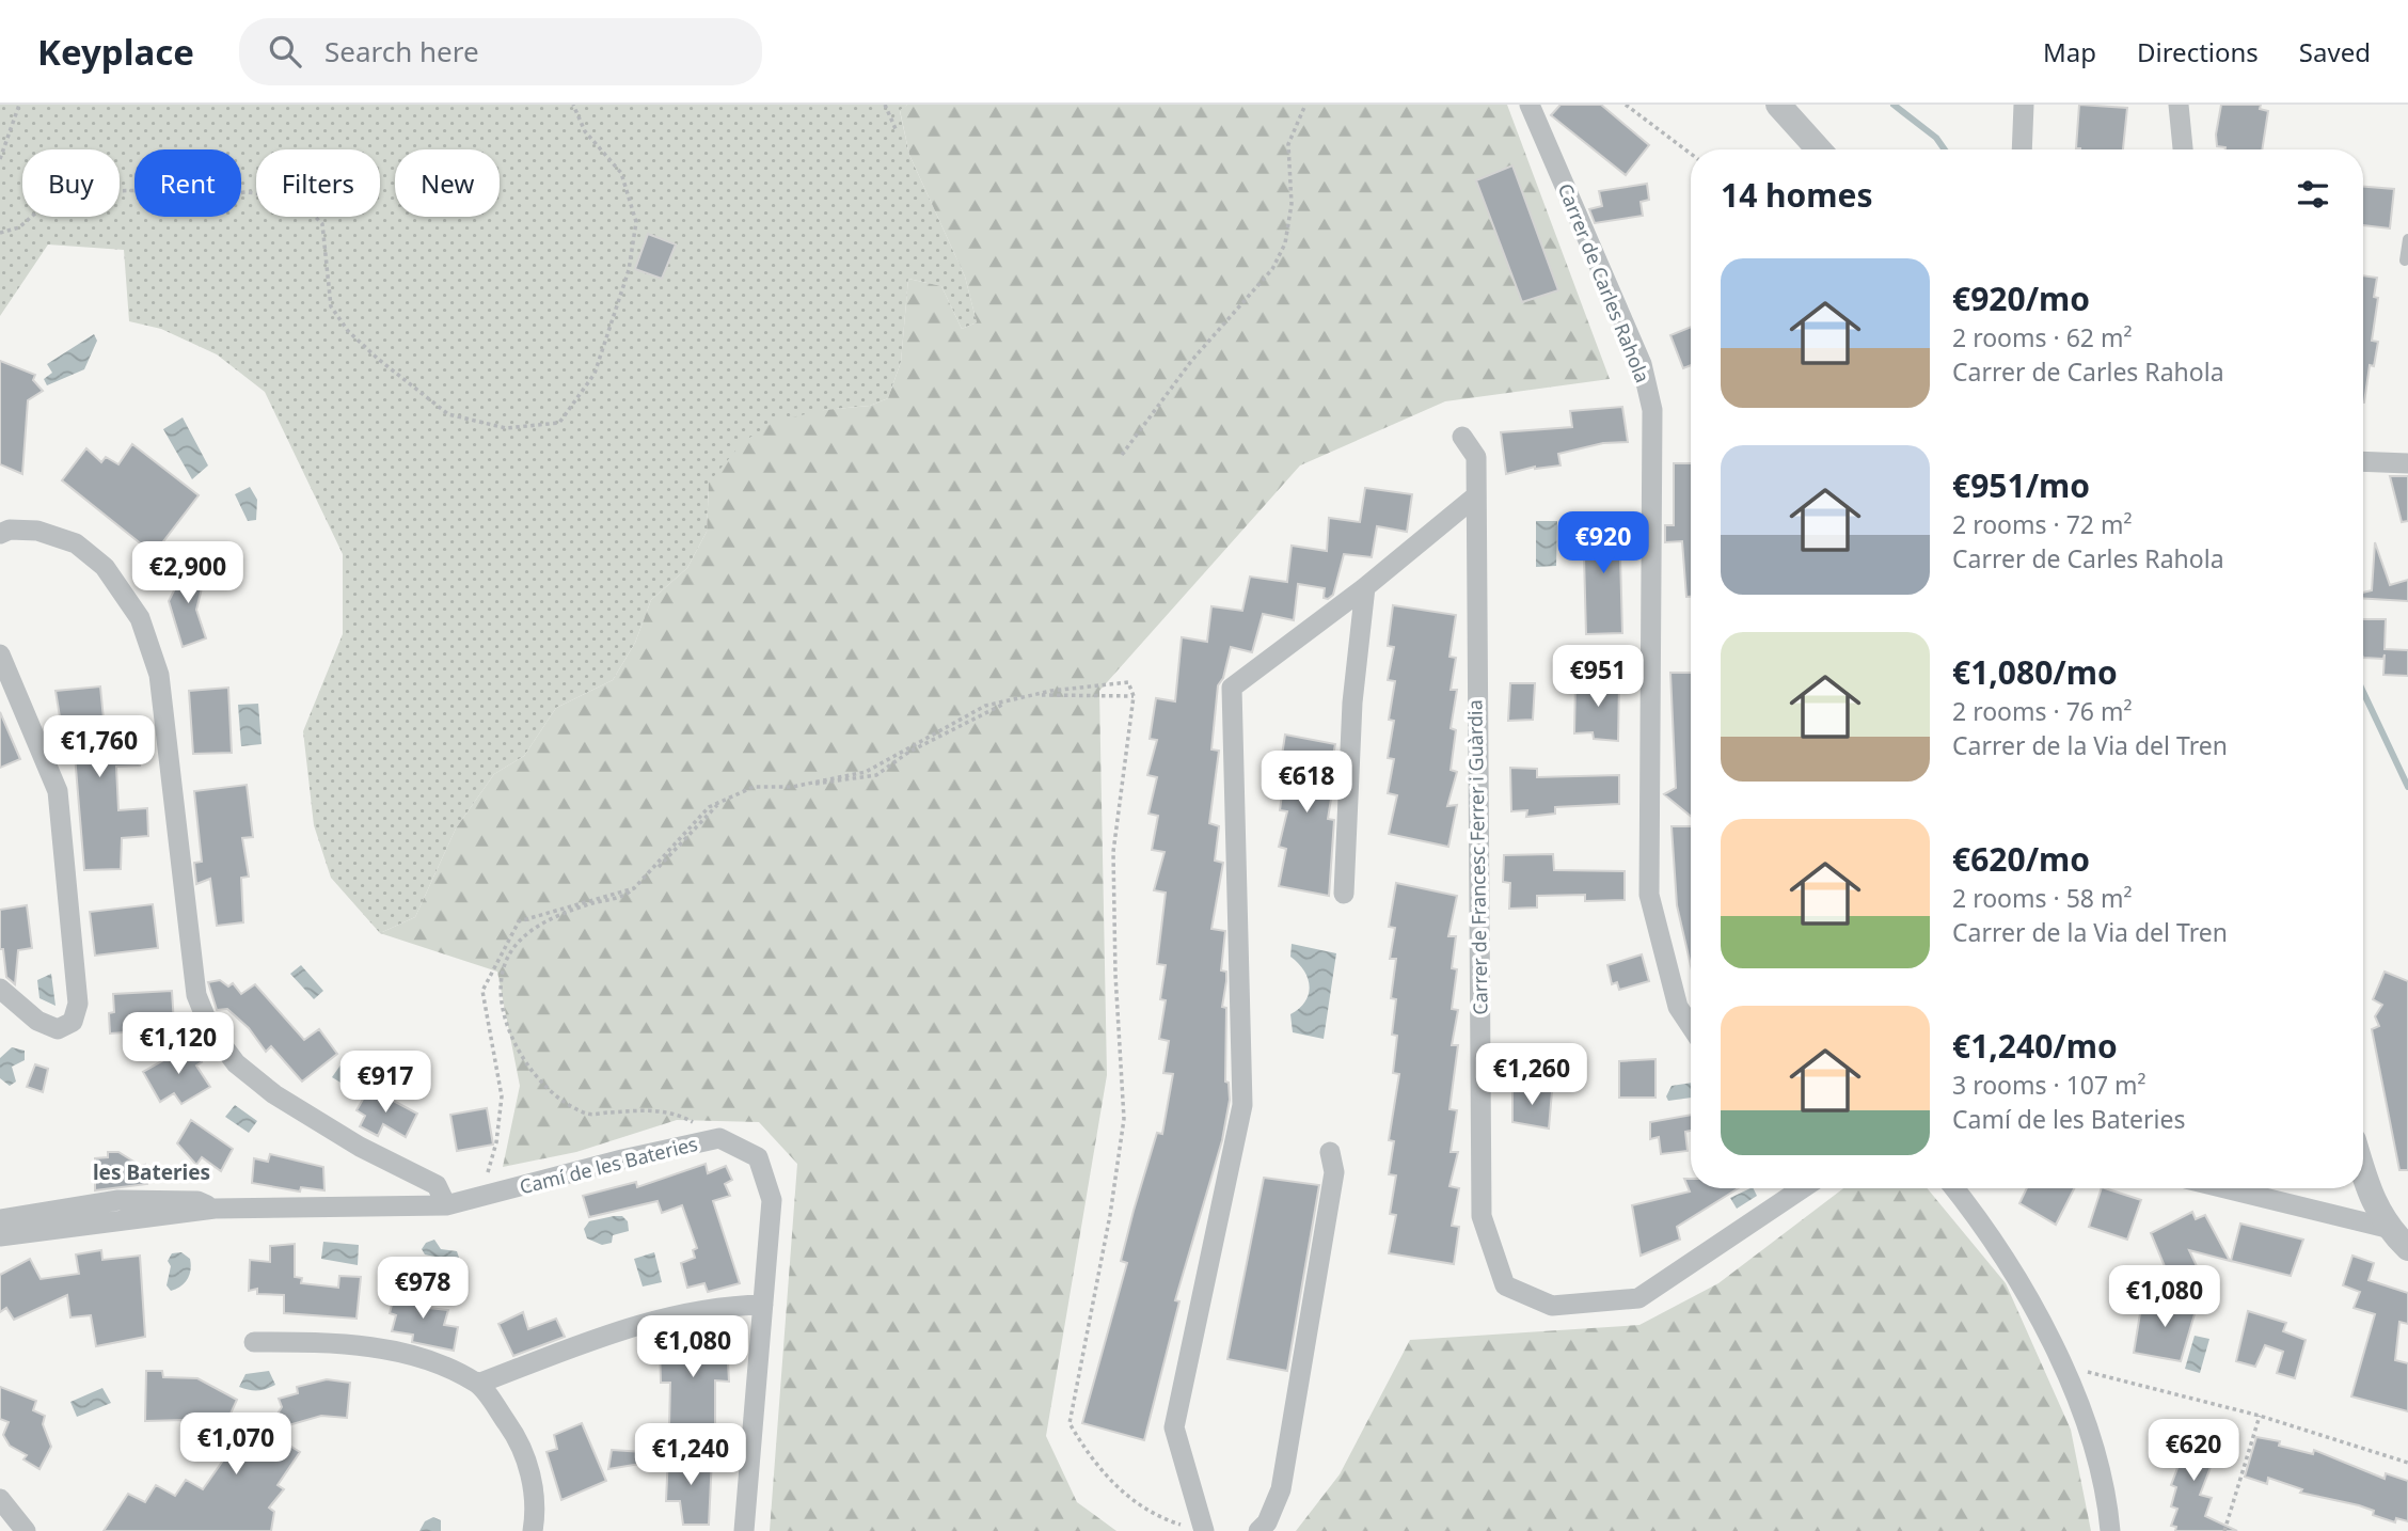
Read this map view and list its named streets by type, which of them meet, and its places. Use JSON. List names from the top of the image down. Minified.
{"streets":{"street":["Carrer de Carles Rahola","Carrer de Francesc Ferrer i Guàrdia","Camí de les Bateries"]},"districts":["les Bateries"],"page":{"header":"Keyplace","search":"Search here","nav":["Map","Directions","Saved"],"chip":["Buy","Rent","Filters","New"],"heading":"14 homes","list":[{"name":"€920/mo","note":"2 rooms · 62 m² · Carrer de Carles Rahola"},{"name":"€951/mo","note":"2 rooms · 72 m² · Carrer de Carles Rahola"},{"name":"€1,080/mo","note":"2 rooms · 76 m² · Carrer de la Via del Tren"},{"name":"€620/mo","note":"2 rooms · 58 m² · Carrer de la Via del Tren"},{"name":"€1,240/mo","note":"3 rooms · 107 m² · Camí de les Bateries"}],"price":["€920","€2,900","€951","€1,760","€618","€1,120","€1,260","€917","€978","€1,080","€1,080","€1,070","€620","€1,240"]}}
